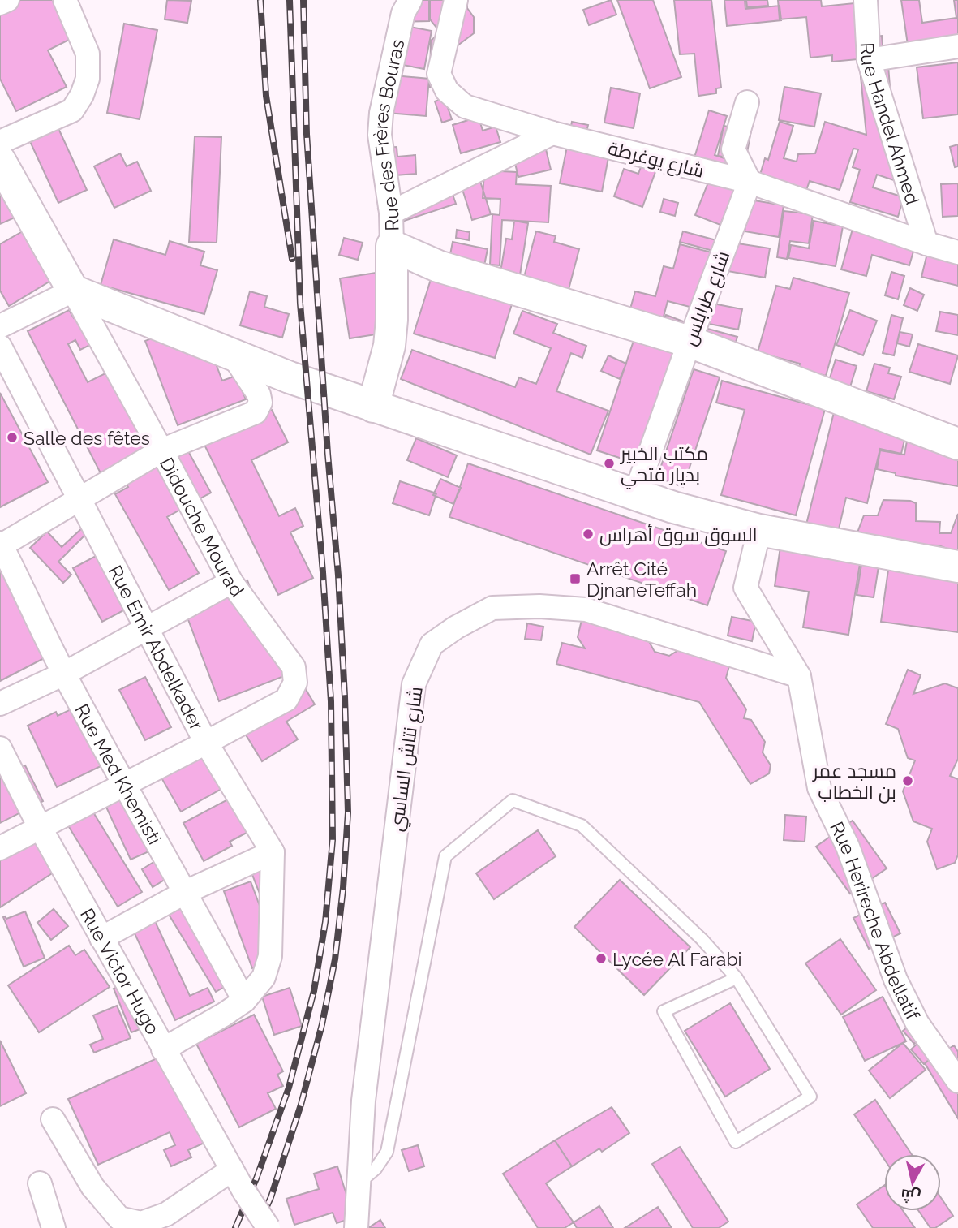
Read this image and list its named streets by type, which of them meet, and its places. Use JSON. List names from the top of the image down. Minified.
{"streets":{"street":["Rue Handel Ahmed","Rue des Frères Bouras","شارع يوغرطة","شارع طرابلس","Didouche Mourad","Rue Emir Abdelkader","شارع نتاش الساسي","Rue Med Khemisti","Rue Herireche Abdellatif","Rue Victor Hugo"]},"crossings":[["Rue Handel Ahmed","شارع يوغرطة"],["شارع يوغرطة","شارع طرابلس"],["Didouche Mourad","Rue Emir Abdelkader"],["شارع نتاش الساسي","Rue Herireche Abdellatif"]],"places":{"other":["Salle des fêtes","مكتب الخبير بديار فتحي","السوق سوق أهراس","مسجد عمر بن الخطاب","Lycée Al Farabi"],"transit":["Arrêt Cité DjnaneTeffah"]},"north":"bottom"}
